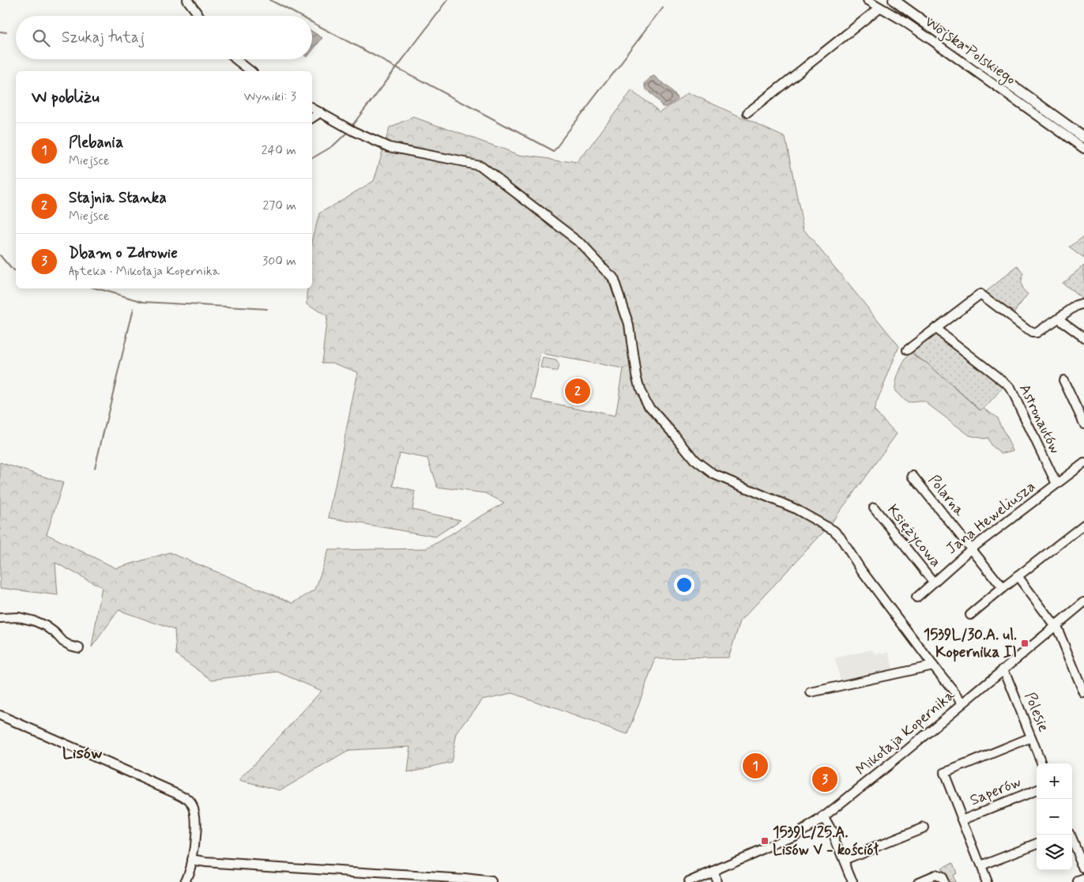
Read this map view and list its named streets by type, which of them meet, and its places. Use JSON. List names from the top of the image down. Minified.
{"streets":{"main road":["Wojska Polskiego"],"street":["Astronautów","Polarna","Jana Heweliusza","Księżycowa","Polesie","Mikołaja Kopernika","Saperów"]},"crossings":[["Astronautów","Jana Heweliusza"],["Polarna","Jana Heweliusza"],["Jana Heweliusza","Księżycowa"],["Polesie","Mikołaja Kopernika"]],"districts":["Lisów"],"places":{"transit":["1539L/30.A. ul. Kopernika II","1539L/25.A. Lisów V - kościół"]},"page":{"search":"Szukaj tutaj","heading":["W pobliżu","Wyniki: 3"],"list":[{"mark":"1","name":"Plebania","note":"Miejsce","value":"240 m"},{"mark":"2","name":"Stajnia Stanka","note":"Miejsce","value":"270 m"},{"mark":"3","name":"Dbam o Zdrowie","note":"Apteka · Mikołaja Kopernika","value":"300 m"}],"pins":["2","1","3"],"map_buttons":["+","−"]}}
